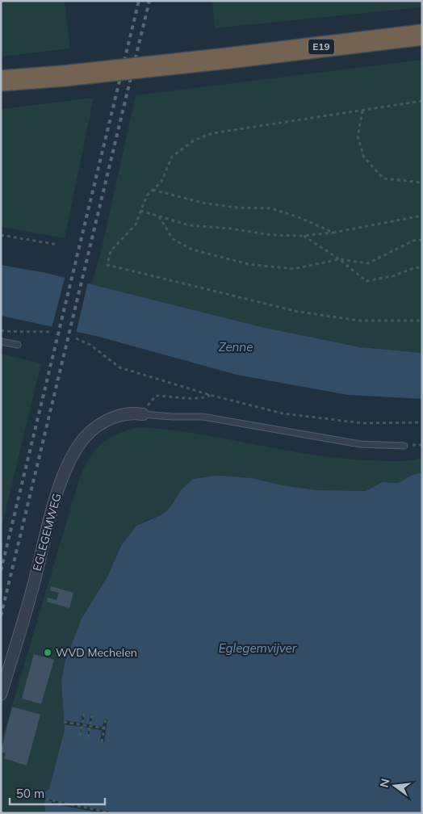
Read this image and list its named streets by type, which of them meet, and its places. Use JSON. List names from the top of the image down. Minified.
{"streets":{"highway":["E19"],"street":["EGLEGEMWEG"]},"water":["Zenne","Eglegemvijver"],"places":["WVD Mechelen"],"scale_bar":"50 m","north":"left"}
